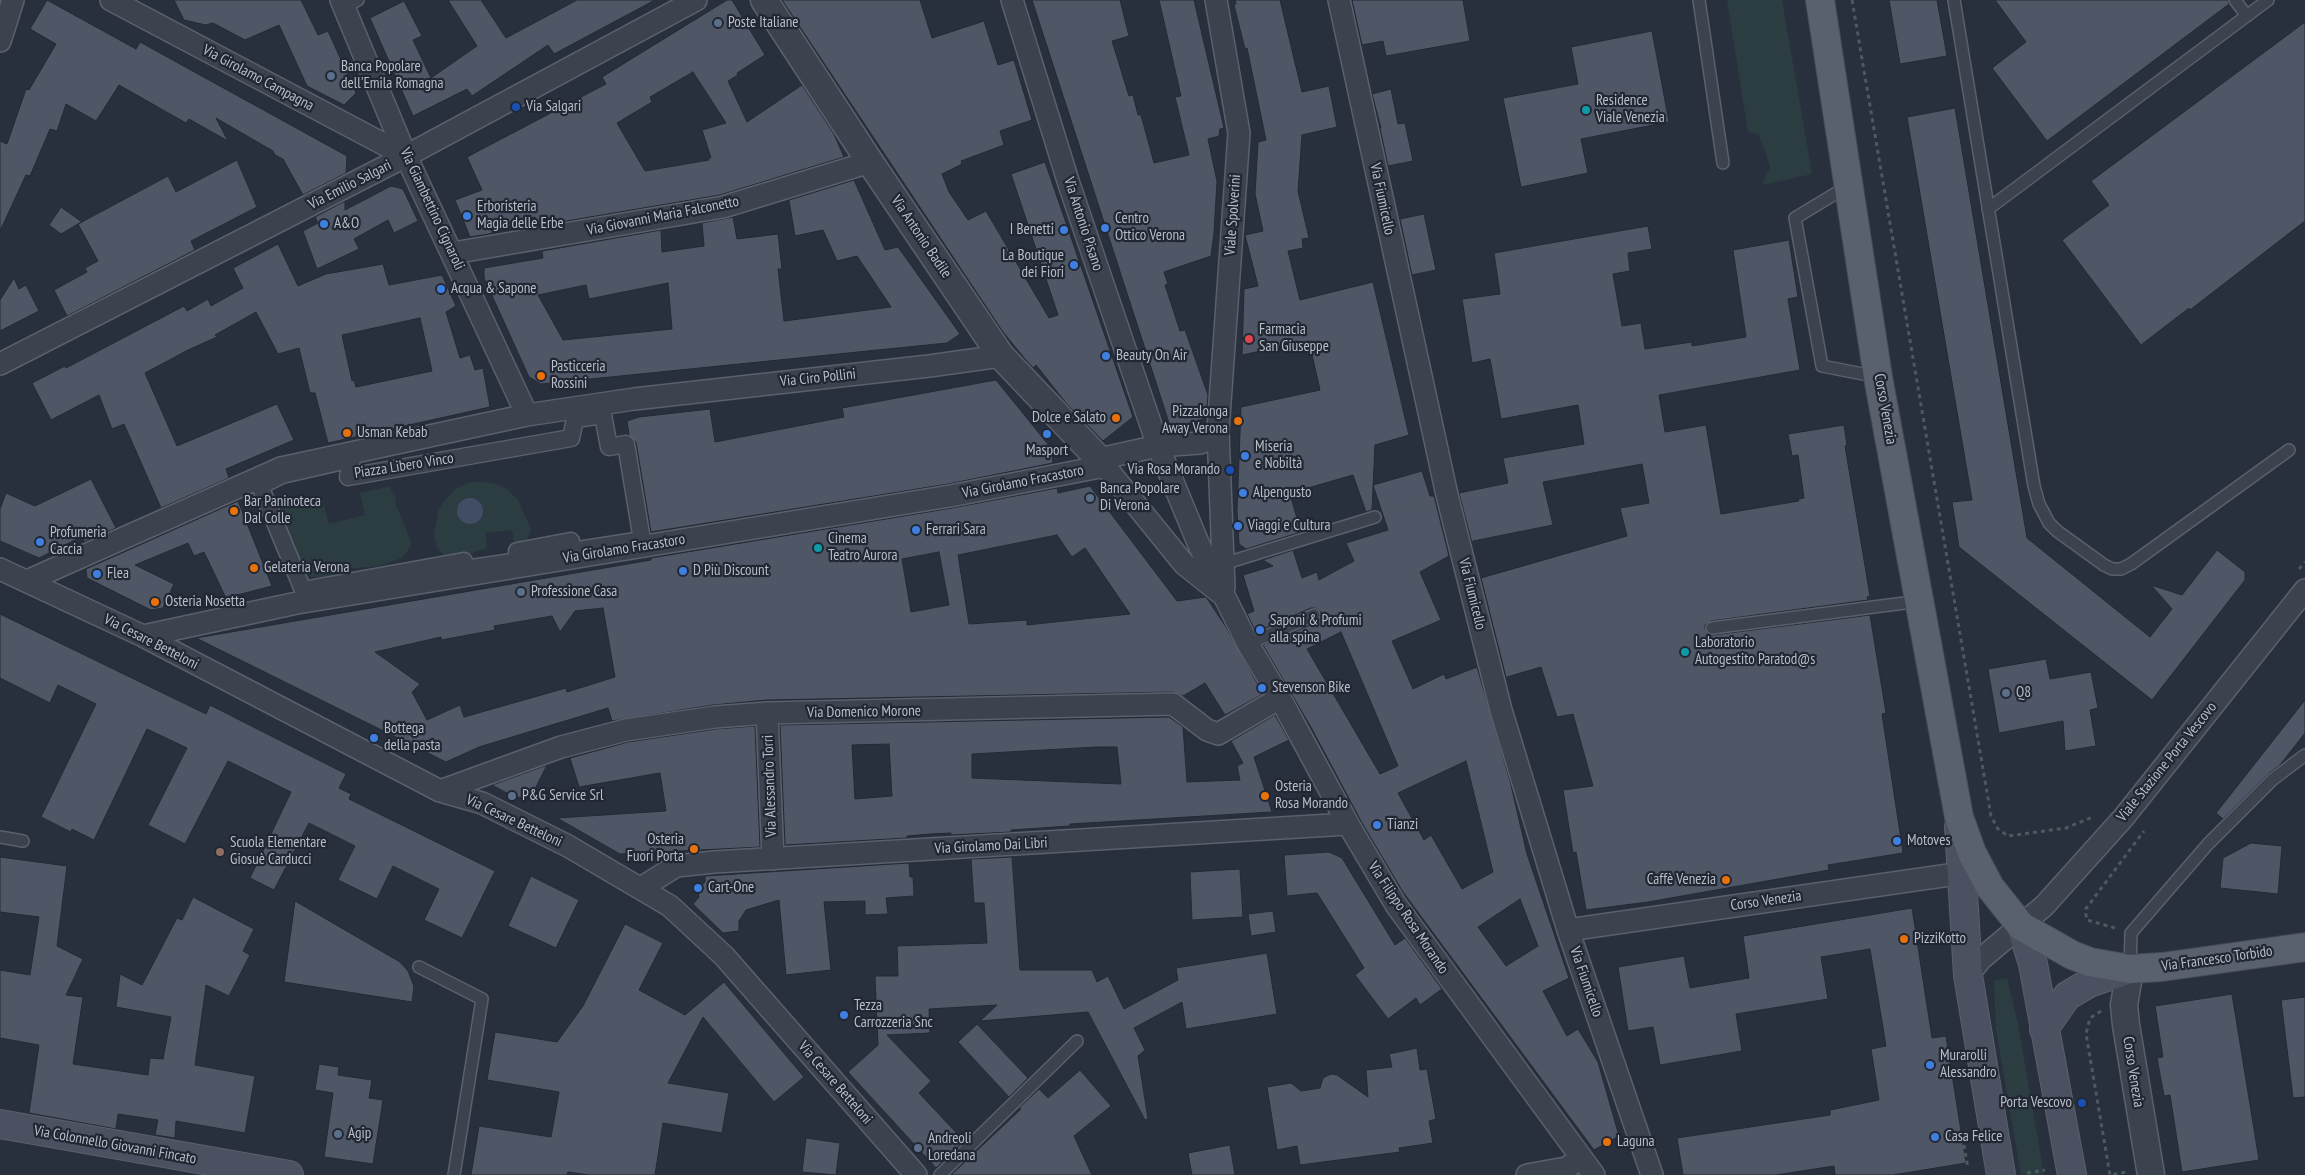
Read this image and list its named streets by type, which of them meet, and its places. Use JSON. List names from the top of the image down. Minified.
{"streets":{"main road":["Corso Venezia","Via Francesco Torbido","Via Colonnello Giovanni Fincato"],"street":["Via Girolamo Campagna","Via Emilio Salgari","Via Fiumicello","Via Giambettino Cignaroli","Viale Spolverini","Via Giovanni Maria Falconetto","Via Antonio Pisano","Via Antonio Badile","Via Ciro Pollini","Piazza Libero Vinco","Via Girolamo Fracastoro","Via Cesare Betteloni","Via Domenico Morone","Viale Stazione Porta Vescovo","Via Alessandro Torri","Via Girolamo Dai Libri","Via Filippo Rosa Morando"]},"crossings":[["Via Girolamo Campagna","Via Emilio Salgari"],["Via Girolamo Campagna","Via Giambettino Cignaroli"],["Via Emilio Salgari","Via Giambettino Cignaroli"],["Via Fiumicello","Corso Venezia"],["Via Giambettino Cignaroli","Via Giovanni Maria Falconetto"],["Via Giambettino Cignaroli","Piazza Libero Vinco"],["Viale Spolverini","Via Filippo Rosa Morando"],["Via Giovanni Maria Falconetto","Via Antonio Badile"],["Via Antonio Pisano","Via Filippo Rosa Morando"],["Via Antonio Badile","Via Ciro Pollini"],["Via Antonio Badile","Via Girolamo Fracastoro"],["Via Antonio Badile","Via Filippo Rosa Morando"],["Via Ciro Pollini","Piazza Libero Vinco"],["Corso Venezia","Viale Stazione Porta Vescovo"],["Corso Venezia","Via Francesco Torbido"],["Piazza Libero Vinco","Via Cesare Betteloni"],["Via Girolamo Fracastoro","Via Cesare Betteloni"],["Via Girolamo Fracastoro","Via Filippo Rosa Morando"],["Via Cesare Betteloni","Via Domenico Morone"],["Via Cesare Betteloni","Via Girolamo Dai Libri"],["Via Domenico Morone","Via Alessandro Torri"],["Via Domenico Morone","Via Filippo Rosa Morando"],["Viale Stazione Porta Vescovo","Via Francesco Torbido"],["Via Alessandro Torri","Via Girolamo Dai Libri"],["Via Girolamo Dai Libri","Via Filippo Rosa Morando"]],"places":["Poste Italiane","Banca Popolare dell'Emila Romagna","Via Salgari","Residence Viale Venezia","Erboristeria Magia delle Erbe","A&O","Centro Ottico Verona","I Benetti","La Boutique dei Fiori","Acqua & Sapone","Farmacia San Giuseppe","Beauty On Air","Pasticceria Rossini","Dolce e Salato","Pizzalonga Away Verona","Usman Kebab","Masport","Miseria e Nobiltà","Via Rosa Morando","Alpengusto","Banca Popolare Di Verona","Bar Paninoteca Dal Colle","Viaggi e Cultura","Ferrari Sara","Profumeria Caccia","Cinema Teatro Aurora","Gelateria Verona","D Più Discount","Flea","Professione Casa","Osteria Nosetta","Saponi & Profumi alla spina","Laboratorio Autogestito Paratod@s","Stevenson Bike","Q8","Bottega della pasta","P&G Service Srl","Osteria Rosa Morando","Tianzi","Motoves","Osteria Fuori Porta","Scuola Elementare Giosuè Carducci","Caffè Venezia","Cart-One","PizziKotto","Tezza Carrozzeria Snc","Murarolli Alessandro","Porta Vescovo","Agip","Casa Felice","Laguna","Andreoli Loredana"]}
